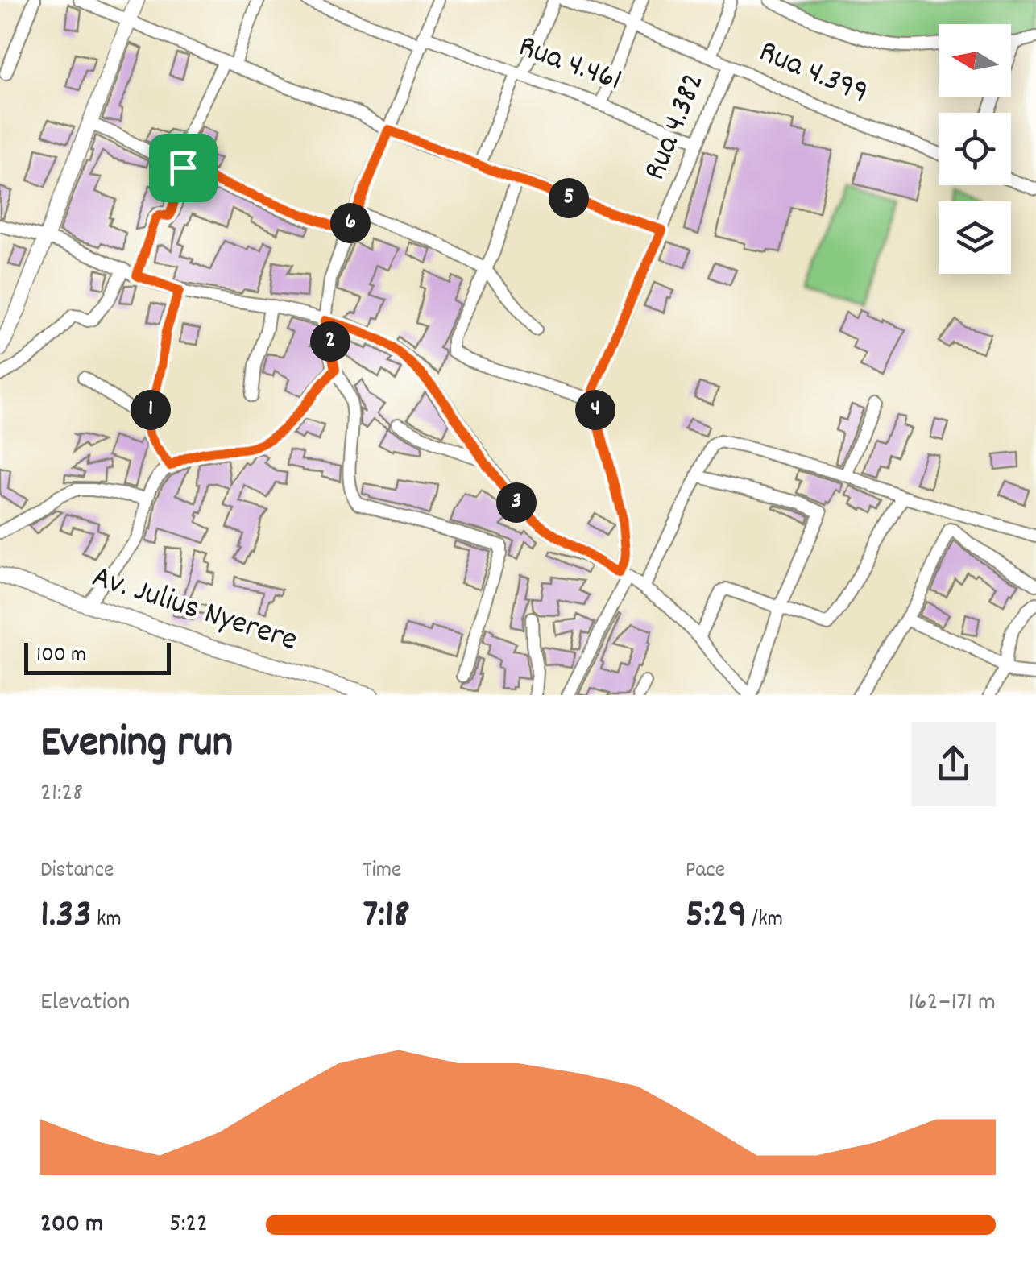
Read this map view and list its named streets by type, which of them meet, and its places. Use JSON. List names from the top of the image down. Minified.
{"streets":{"main road":["Av. Julius Nyerere"],"street":["Rua 4.461","Rua 4.399","Rua 4.382"]},"crossings":[["Rua 4.461","Rua 4.382"],["Rua 4.399","Rua 4.382"]],"scale_bar":"100 m","north":"left","page":{"pins":["5","6","2","1","4","3"],"scale":"100 m","heading":["Evening run","21:28"],"stats":[["Distance","1.33 km"],["Time","7:18"],["Pace","5:29 /km"]],"chart":["Elevation","162–171 m"],"list":[{"name":"200 m","note":"5:22"}]}}
